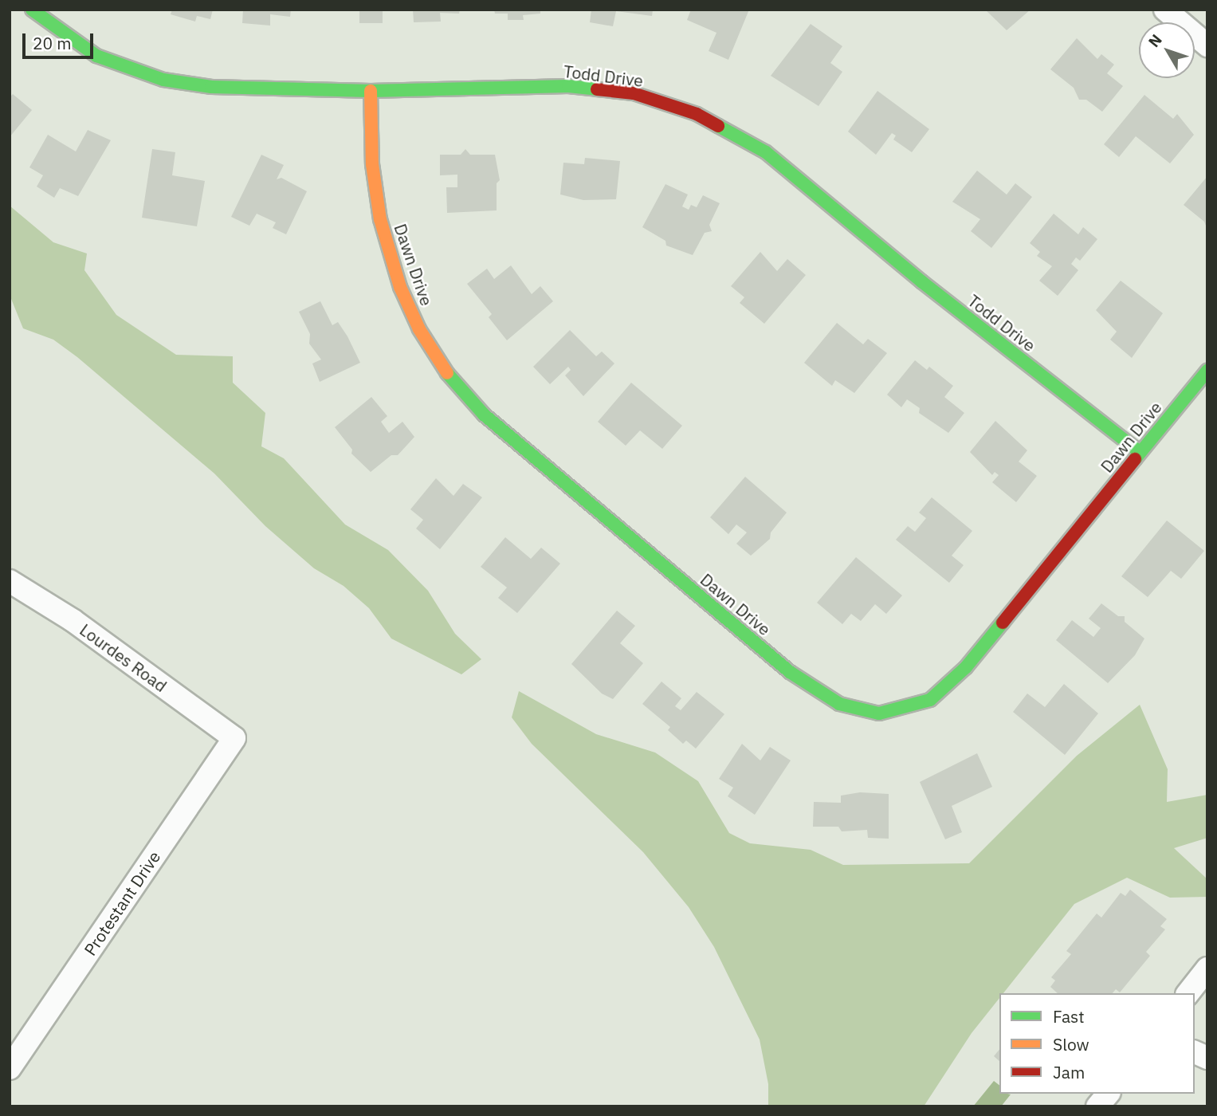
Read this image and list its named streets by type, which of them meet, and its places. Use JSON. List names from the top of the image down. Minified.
{"streets":{"street":["Todd Drive","Dawn Drive","Lourdes Road","Protestant Drive"]},"crossings":[["Todd Drive","Dawn Drive"],["Lourdes Road","Protestant Drive"]],"legend":["Fast","Slow","Jam"],"scale_bar":"20 m","north":"top left"}
